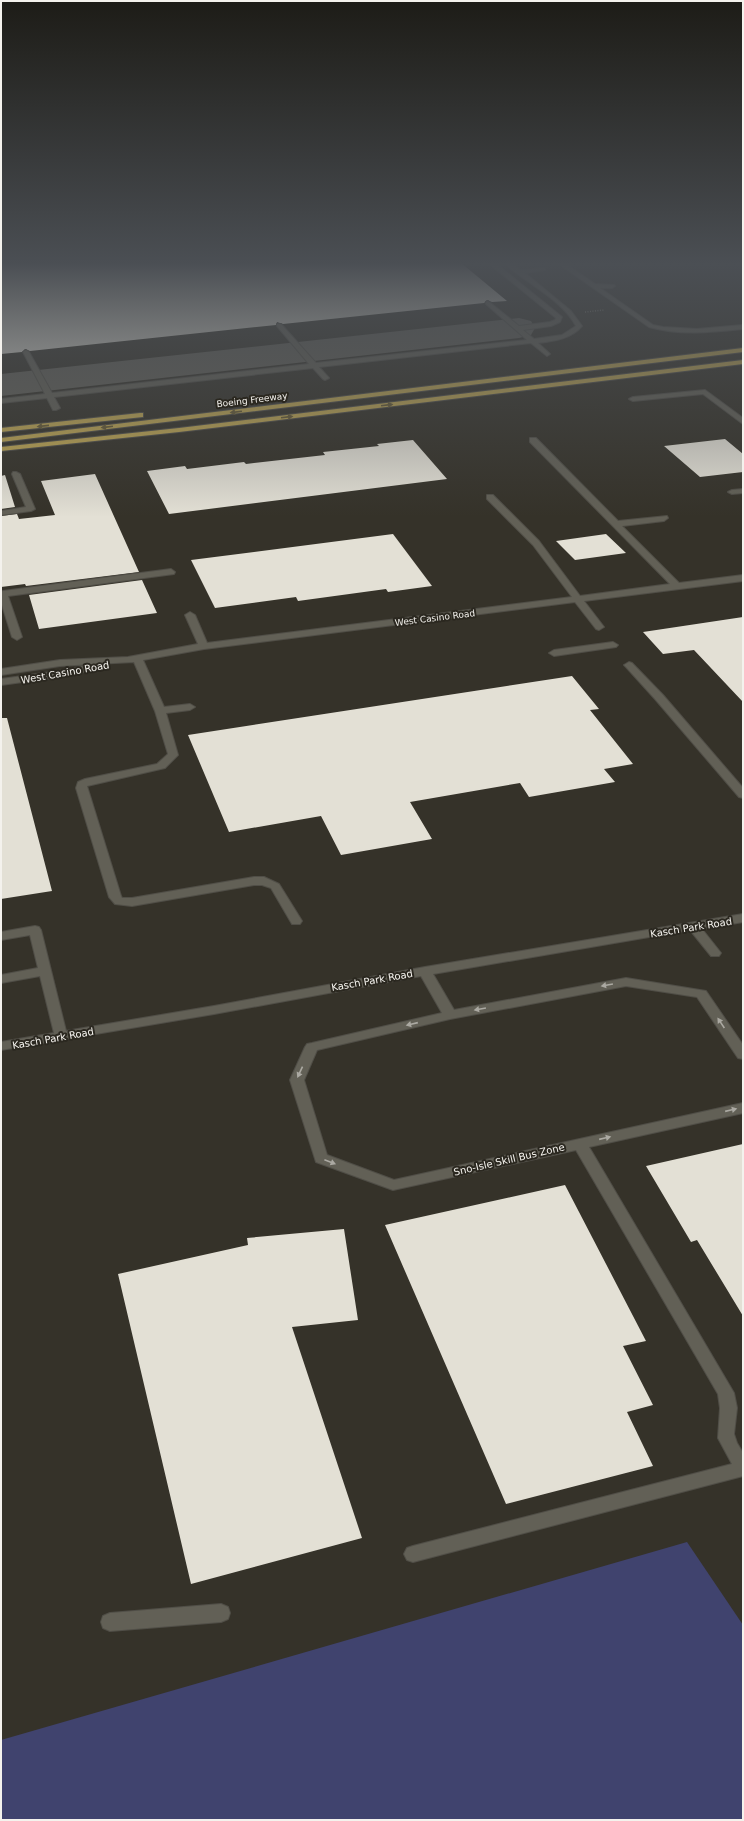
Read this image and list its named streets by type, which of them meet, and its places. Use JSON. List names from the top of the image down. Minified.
{"streets":{"highway":["Boeing Freeway"],"street":["West Casino Road","Kasch Park Road","Sno-Isle Skill Bus Zone"]}}
